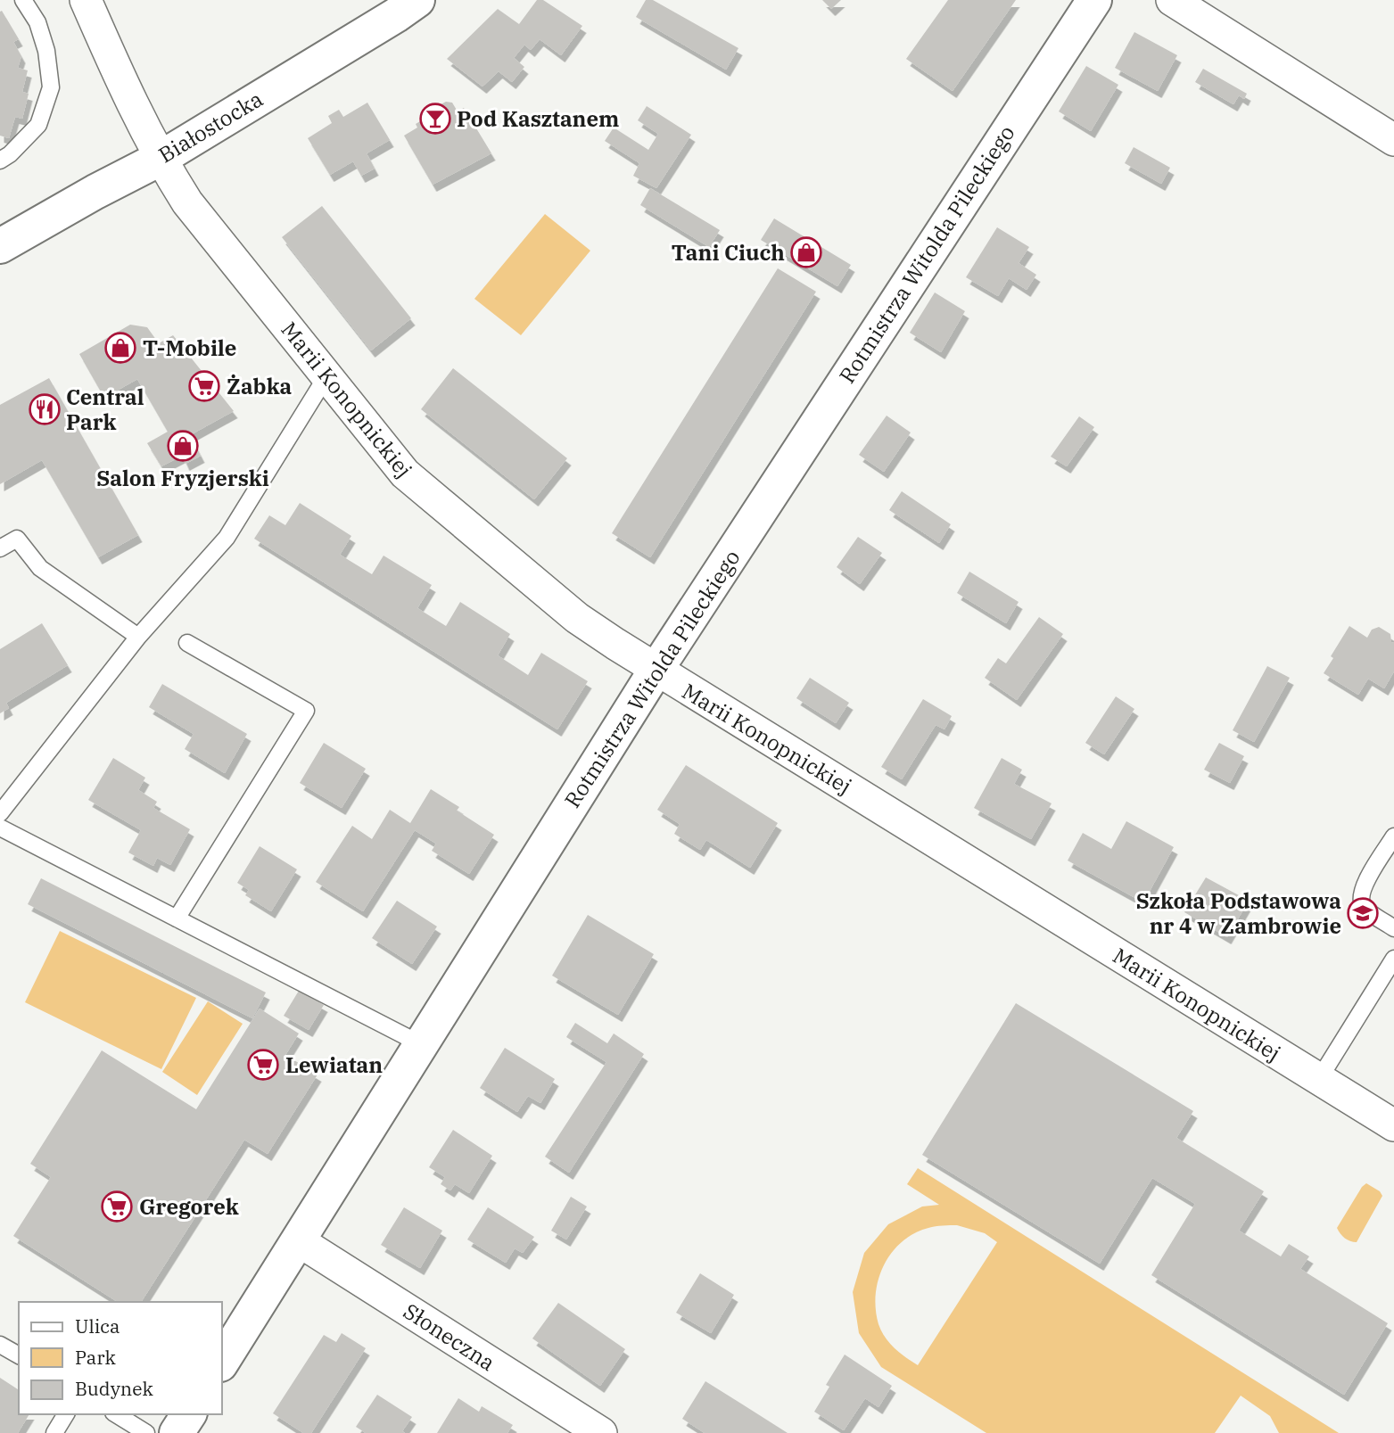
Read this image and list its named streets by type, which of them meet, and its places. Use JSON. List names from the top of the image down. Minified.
{"streets":{"street":["Białostocka","Rotmistrza Witolda Pileckiego","Marii Konopnickiej","Słoneczna"]},"crossings":[["Białostocka","Marii Konopnickiej"],["Rotmistrza Witolda Pileckiego","Marii Konopnickiej"],["Rotmistrza Witolda Pileckiego","Słoneczna"]],"places":{"bar":["Pod Kasztanem"],"shop":["Tani Ciuch","T-Mobile","Salon Fryzjerski"],"supermarket":["Żabka","Lewiatan","Gregorek"],"restaurant":["Central Park"],"school or university":["Szkoła Podstawowa nr 4 w Zambrowie"]},"legend":["Ulica","Park","Budynek"]}
